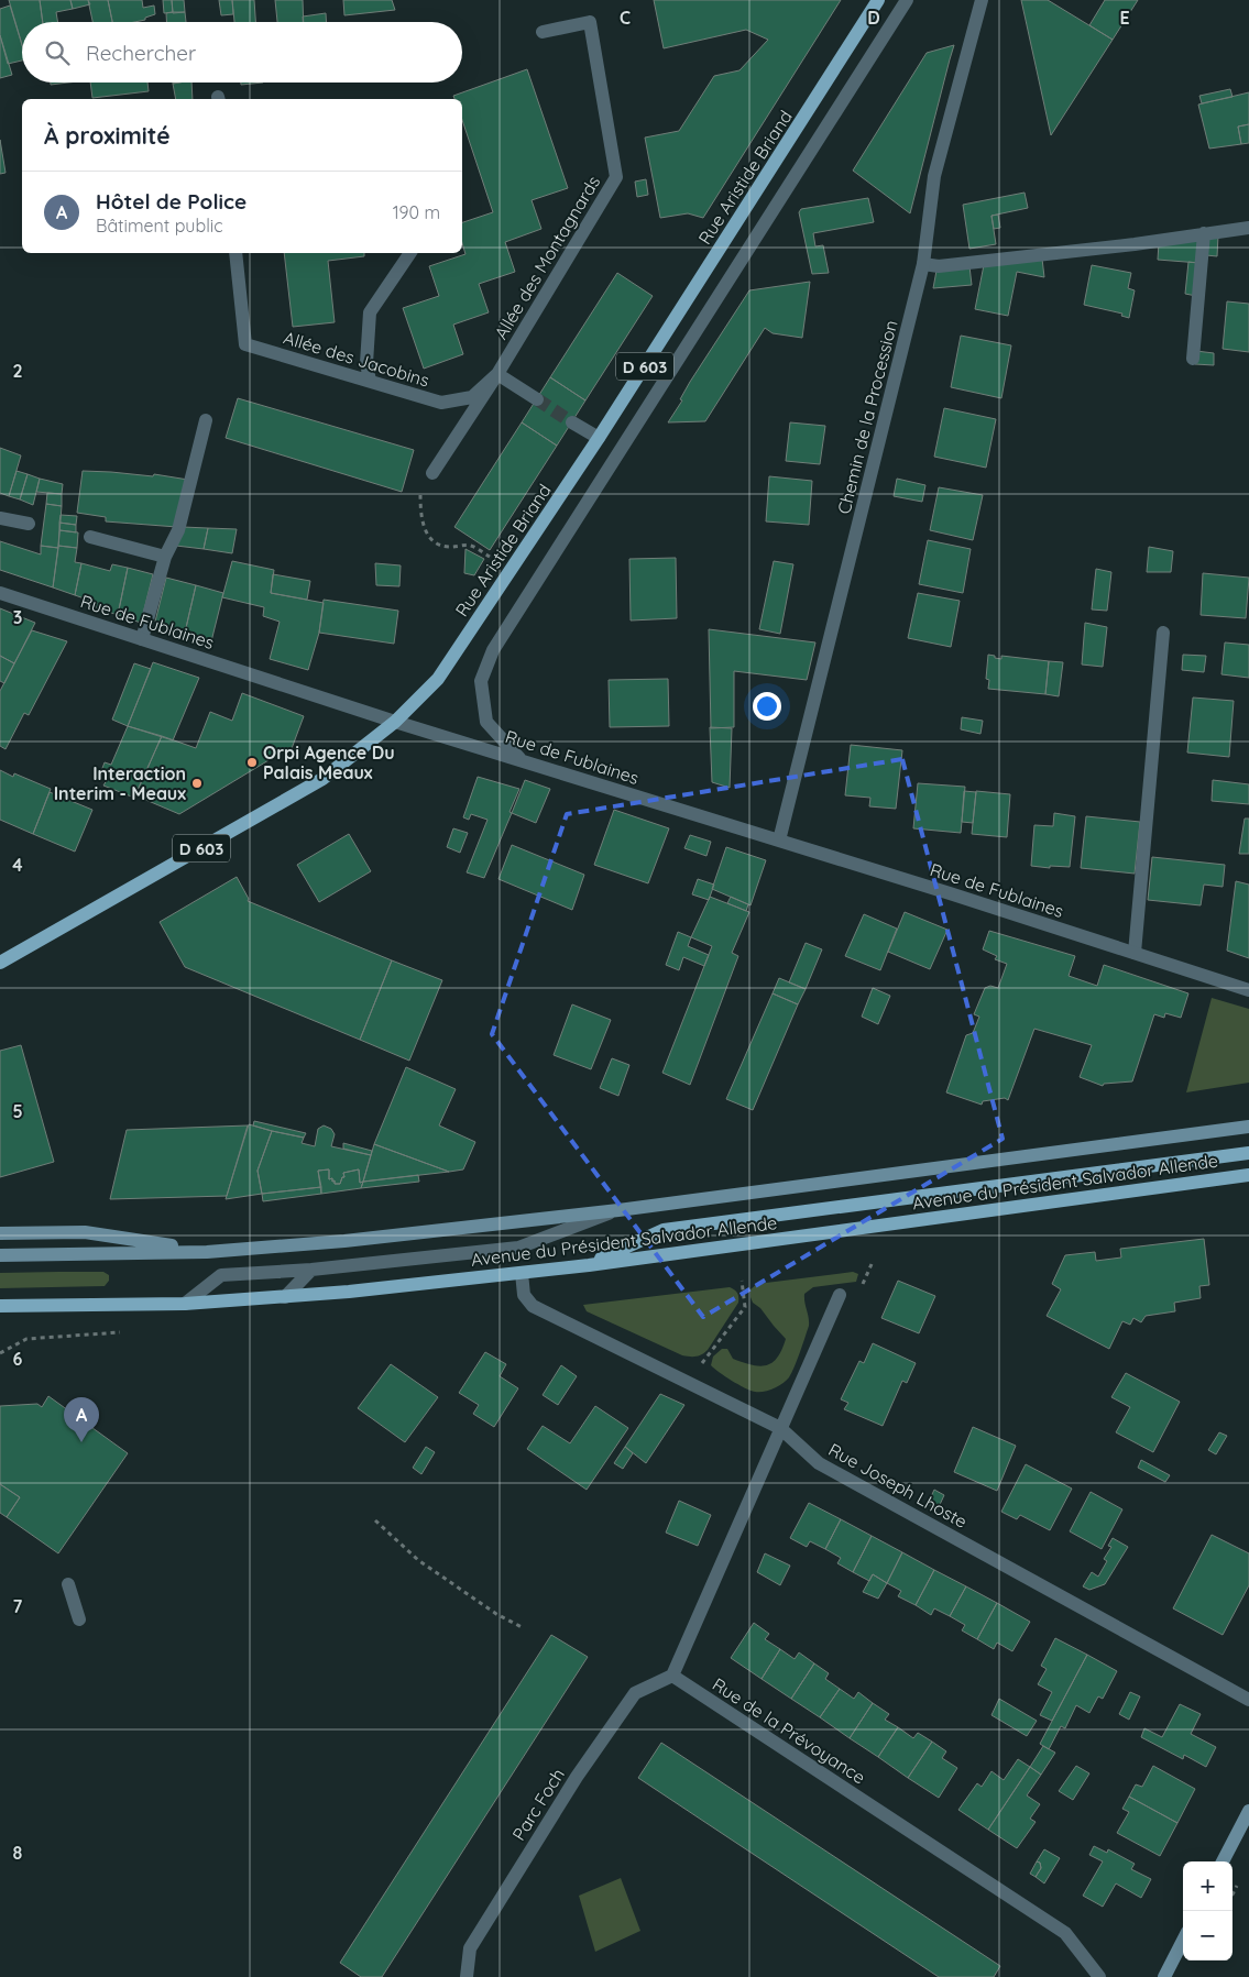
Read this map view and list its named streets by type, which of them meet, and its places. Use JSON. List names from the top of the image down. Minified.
{"streets":{"main road":["Rue Aristide Briand","D 603","Avenue du Président Salvador Allende"],"street":["Allée des Montagnards","Allée des Jacobins","Chemin de la Procession","Rue de Fublaines","Rue Joseph Lhoste","Rue de la Prévoyance","Parc Foch"]},"crossings":[["Rue Aristide Briand","Rue de Fublaines"],["Allée des Montagnards","Allée des Jacobins"],["Chemin de la Procession","Rue de Fublaines"],["Avenue du Président Salvador Allende","Rue Joseph Lhoste"],["Rue de la Prévoyance","Parc Foch"]],"places":["Orpi Agence Du Palais Meaux","Interaction Interim - Meaux"],"page":{"search":"Rechercher","heading":"À proximité","list":[{"mark":"A","name":"Hôtel de Police","note":"Bâtiment public","value":"190 m"}],"pins":"A","map_buttons":["+","−"]},"grid":{"columns":["C","D","E"],"rows":["2","3","4","5","6","7","8"]}}
